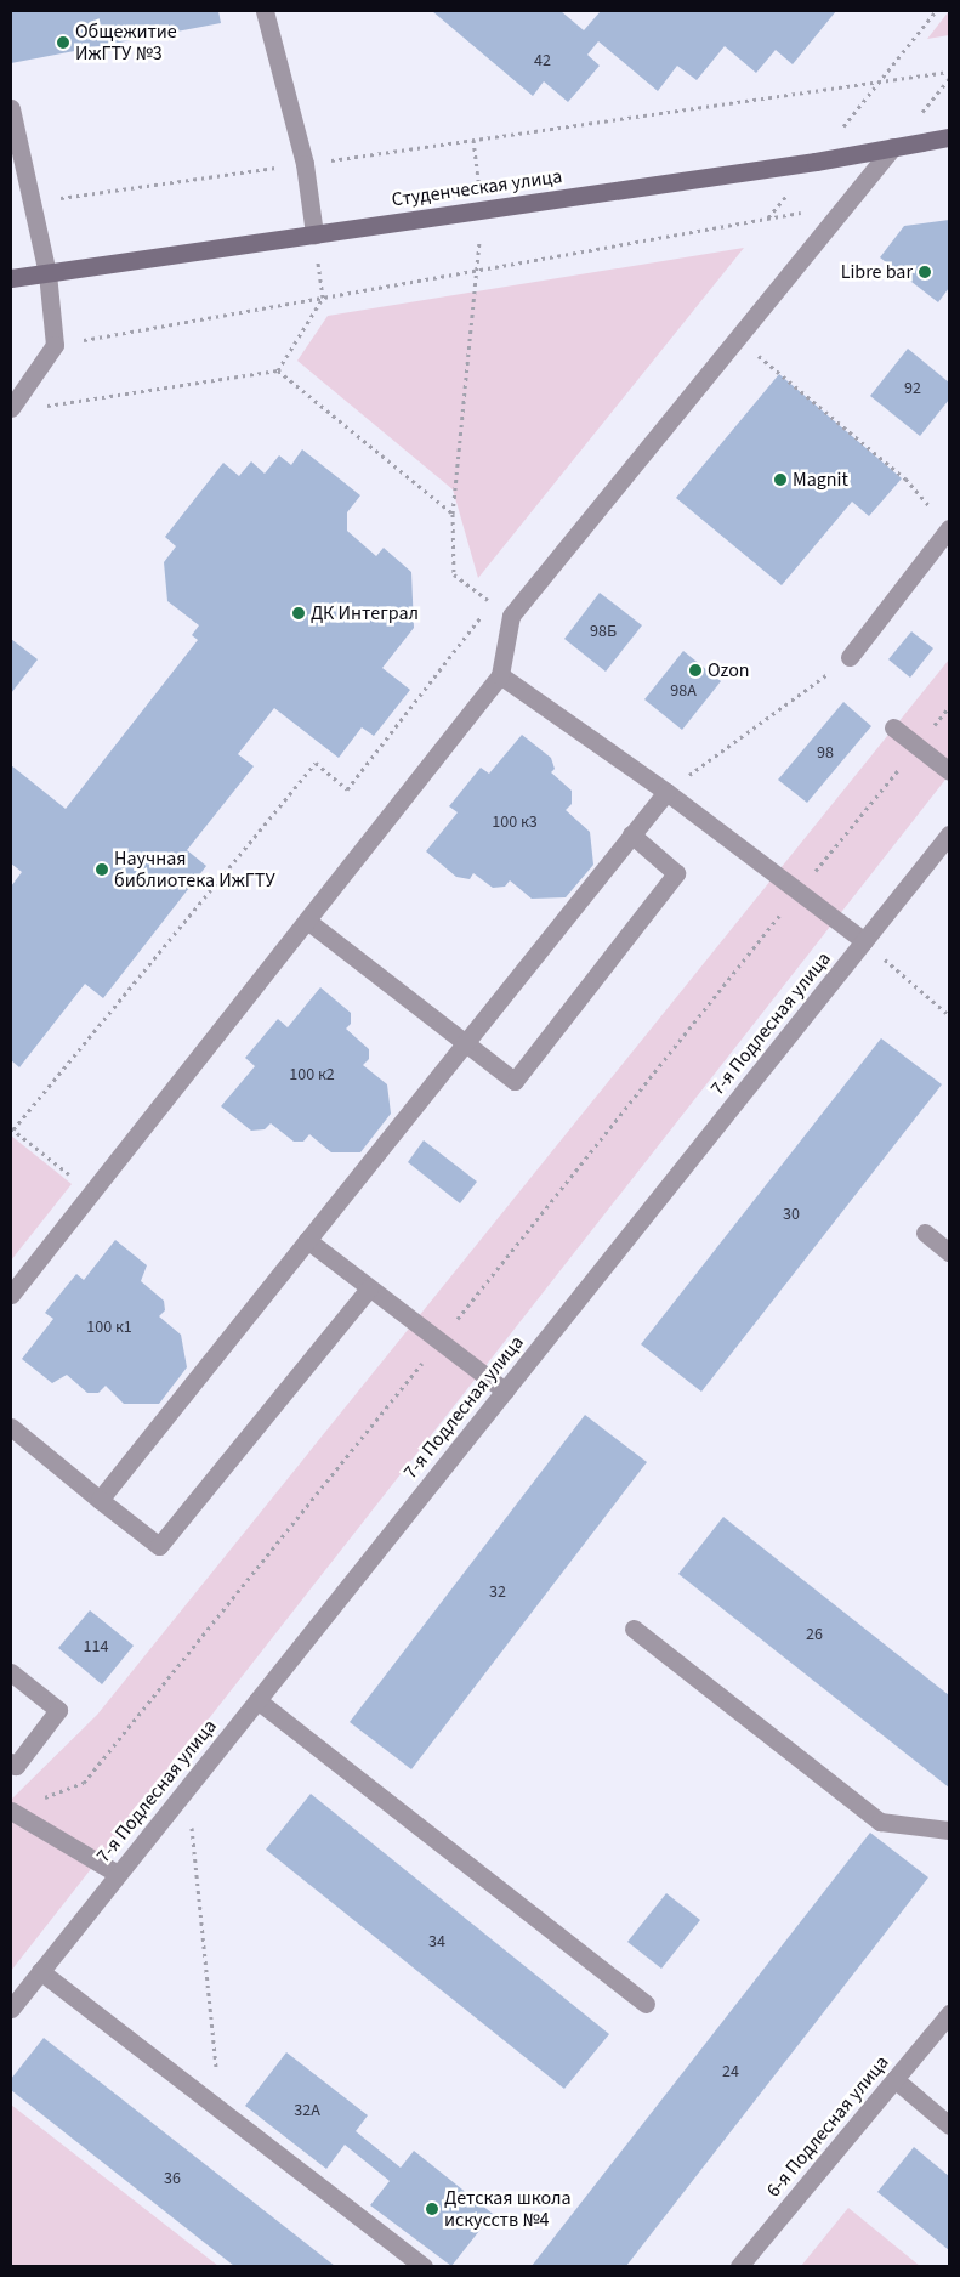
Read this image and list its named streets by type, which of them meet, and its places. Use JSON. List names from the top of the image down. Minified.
{"streets":{"street":["Студенческая улица","7-я Подлесная улица","6-я Подлесная улица"]},"places":["Общежитие ИжГТУ №3","Libre bar","Magnit","ДК Интеграл","Ozon","Научная библиотека ИжГТУ","Детская школа искусств №4"],"house_numbers":["42","92","98Б","98А","98","100 к3","100 к2","30","100 к1","32","26","114","34","24","32А","36"]}
